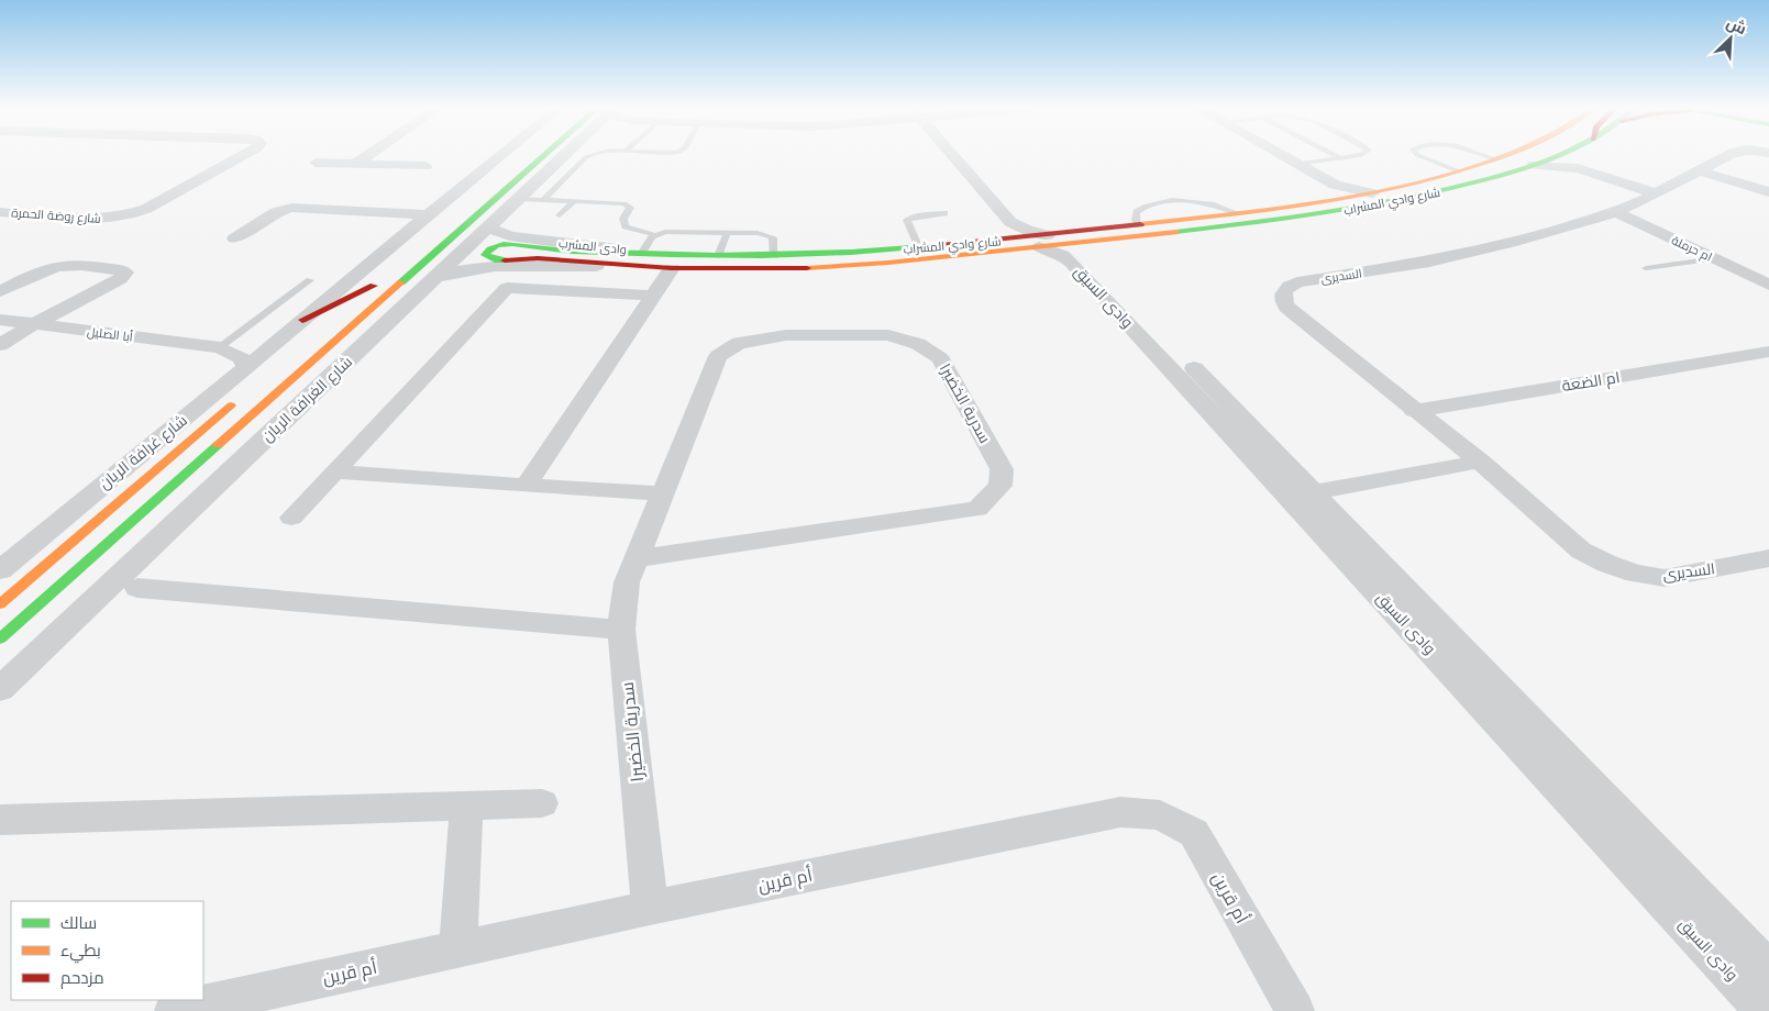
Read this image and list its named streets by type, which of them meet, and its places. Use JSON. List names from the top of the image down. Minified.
{"streets":{"street":["شارع وادي المشراب","شارع روضة الحمرة","وادى المشرب","ام حرملة","السديرى","وادى السيق","أبا الصليل","ام الضعة","شارع الغرافة الريان","سدرية الخضيرا","شارع غرافة الريان","أم قرين"]},"crossings":[["شارع وادي المشراب","وادى المشرب"],["شارع وادي المشراب","وادى السيق"],["شارع وادي المشراب","شارع الغرافة الريان"],["وادى المشرب","شارع الغرافة الريان"],["ام حرملة","السديرى"],["السديرى","ام الضعة"],["أبا الصليل","شارع غرافة الريان"],["سدرية الخضيرا","أم قرين"]],"legend":["سالك","بطيء","مزدحم"],"north":"top right"}
